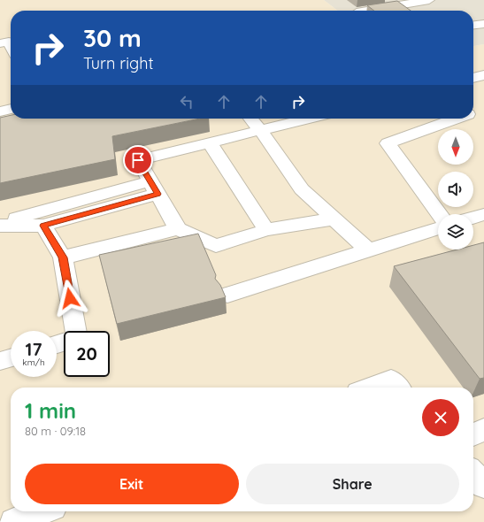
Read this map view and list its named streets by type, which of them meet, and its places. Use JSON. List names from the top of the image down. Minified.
{"north":"bottom","page":{"turn":["30 m","Turn right"],"speed":"17 km/h","limit":"20","heading":["1 min","80 m · 09:18"],"buttons":["Exit","Share"]}}
